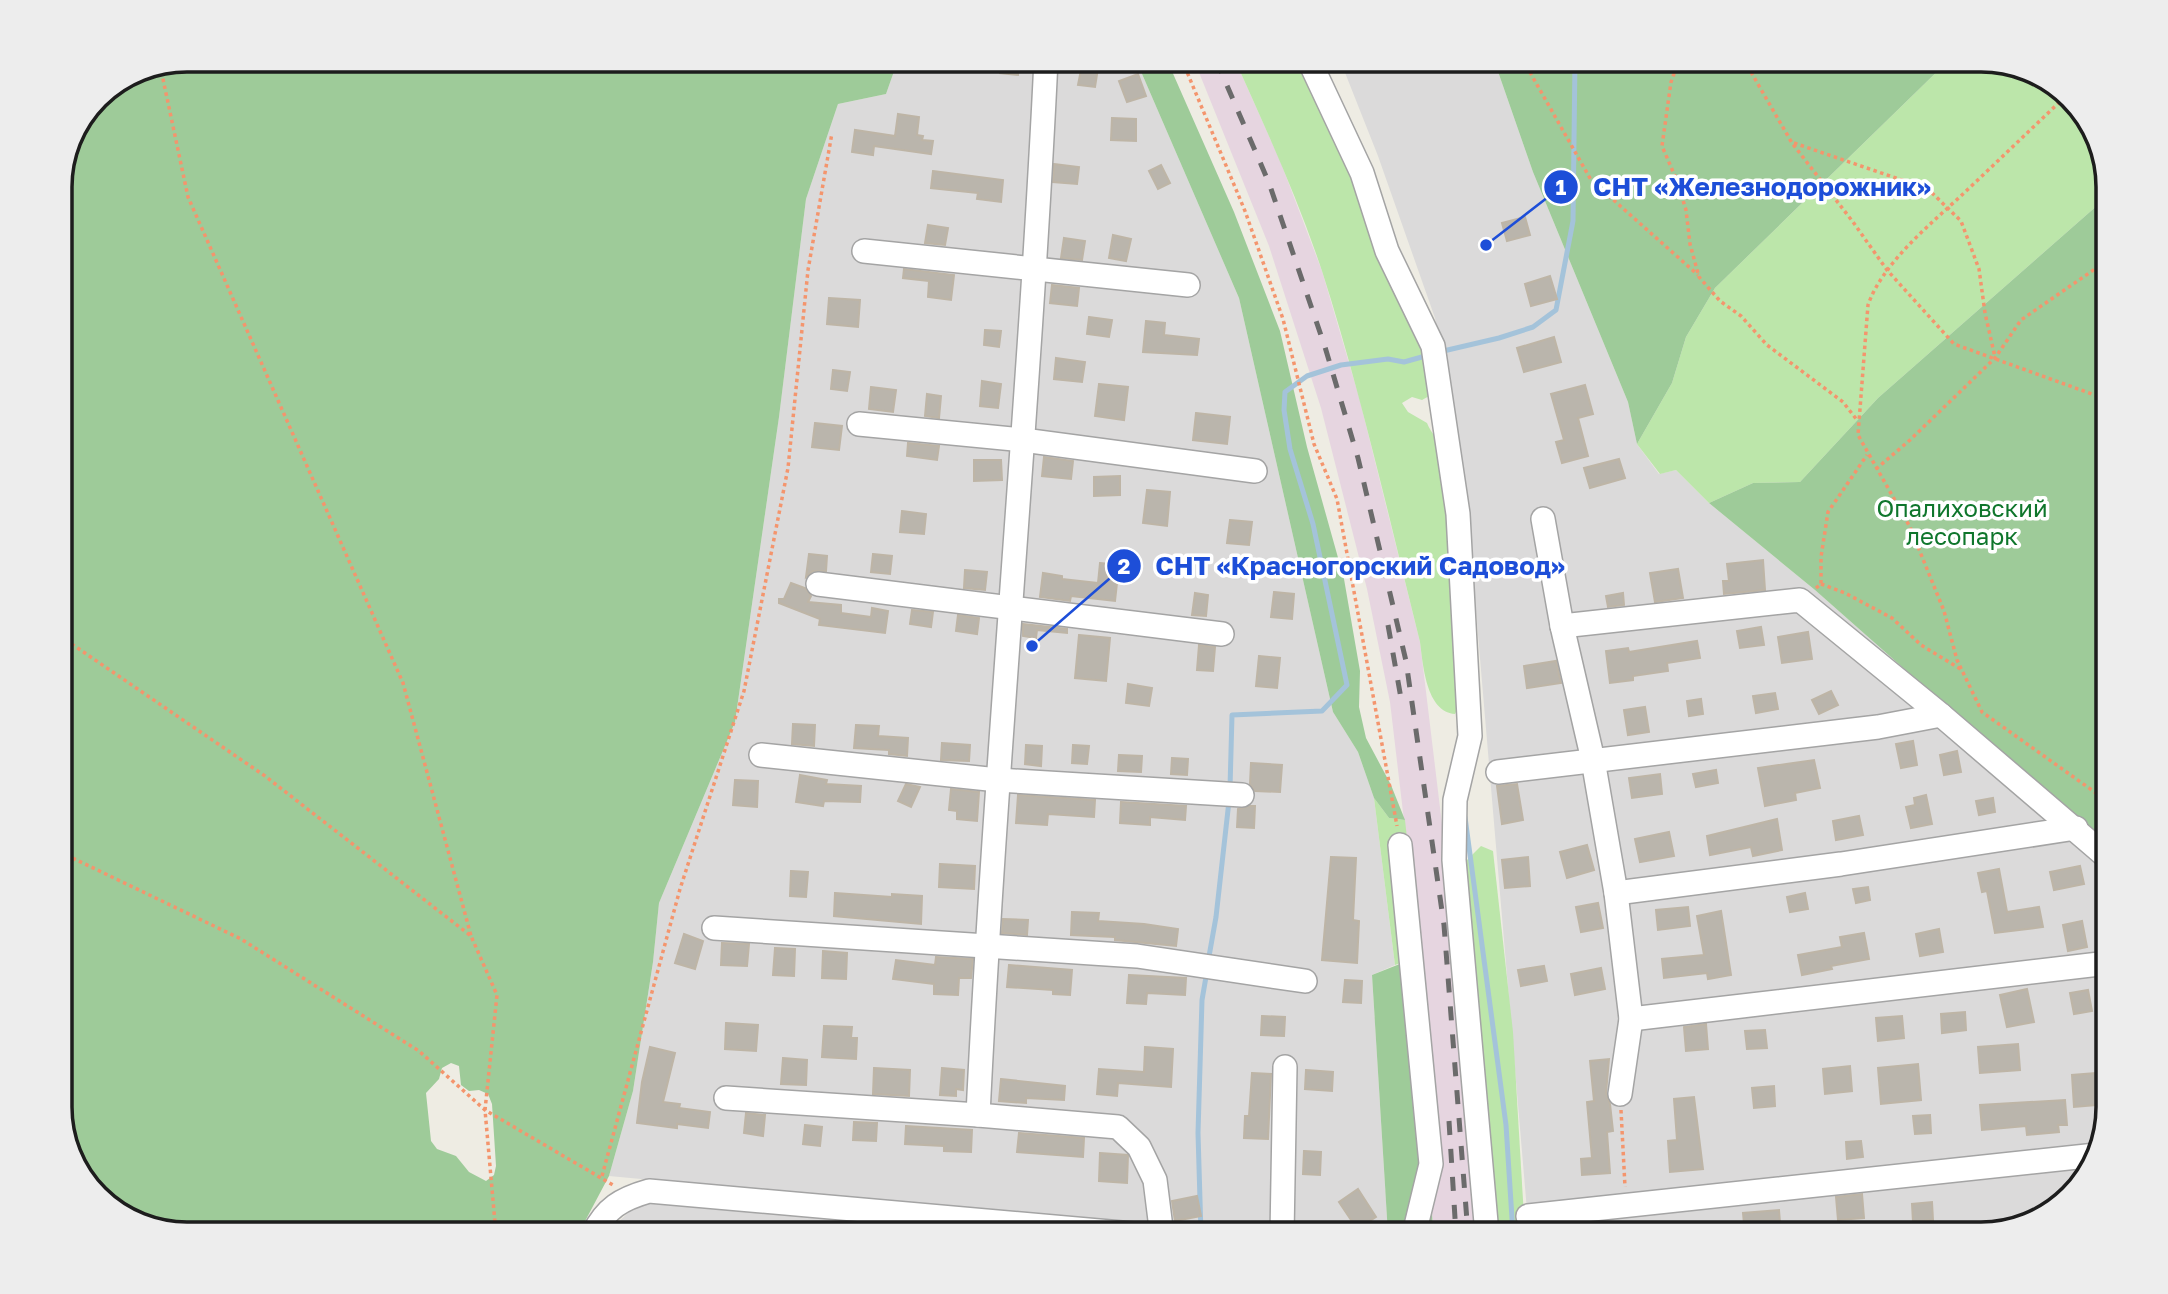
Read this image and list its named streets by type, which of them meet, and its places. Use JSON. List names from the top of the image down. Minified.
{"parks":["Опалиховский лесопарк"],"places":["СНТ «Железнодорожник»","СНТ «Красногорский Садовод»"]}
